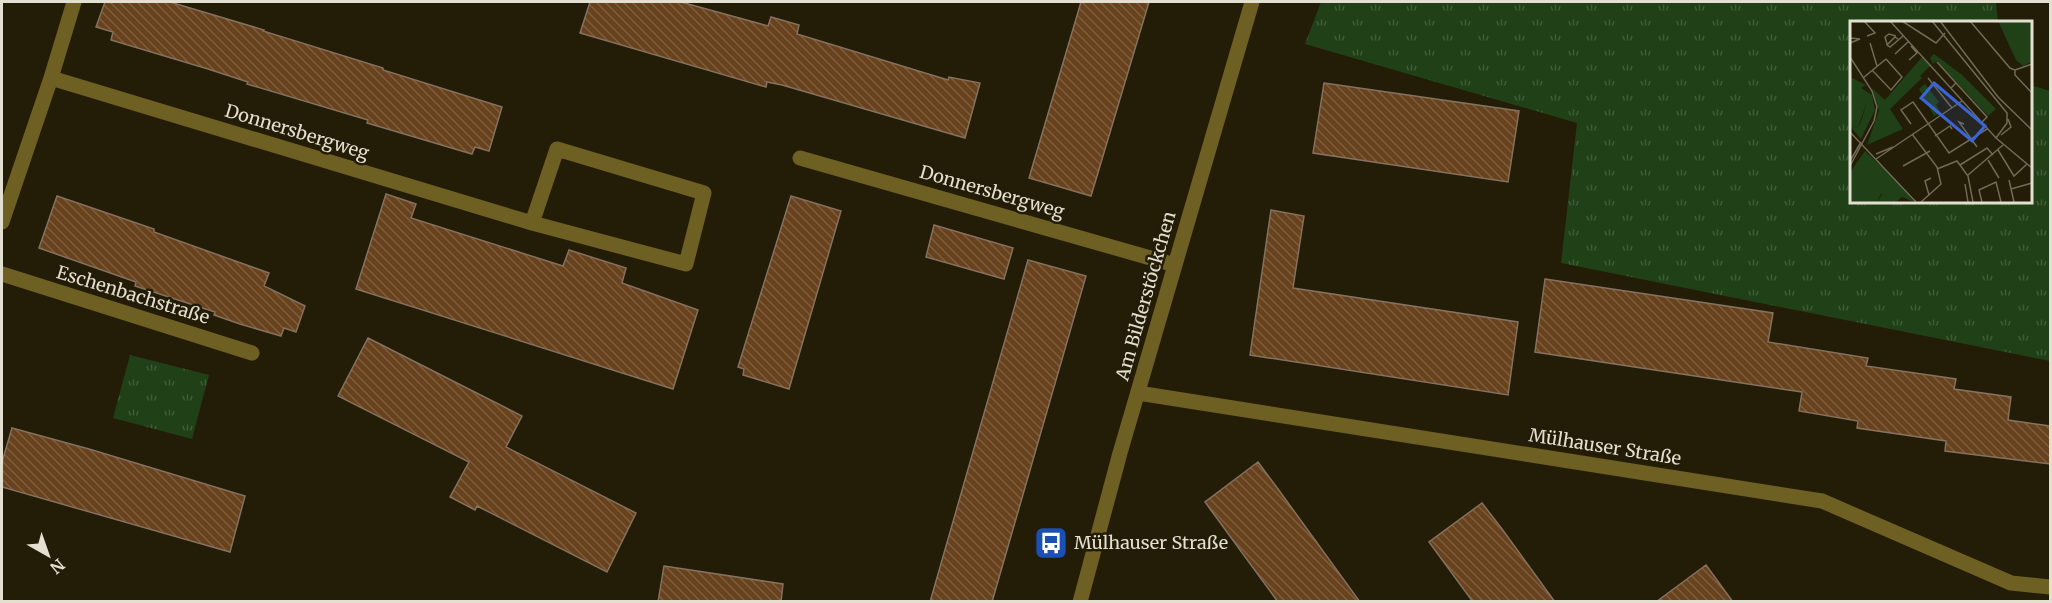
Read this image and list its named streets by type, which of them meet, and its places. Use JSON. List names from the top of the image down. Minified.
{"streets":{"street":["Donnersbergweg","Eschenbachstraße","Am Bilderstöckchen","Mülhauser Straße"]},"crossings":[["Donnersbergweg","Am Bilderstöckchen"],["Am Bilderstöckchen","Mülhauser Straße"]],"places":{"bus stop":["Mülhauser Straße"]},"north":"bottom right"}
